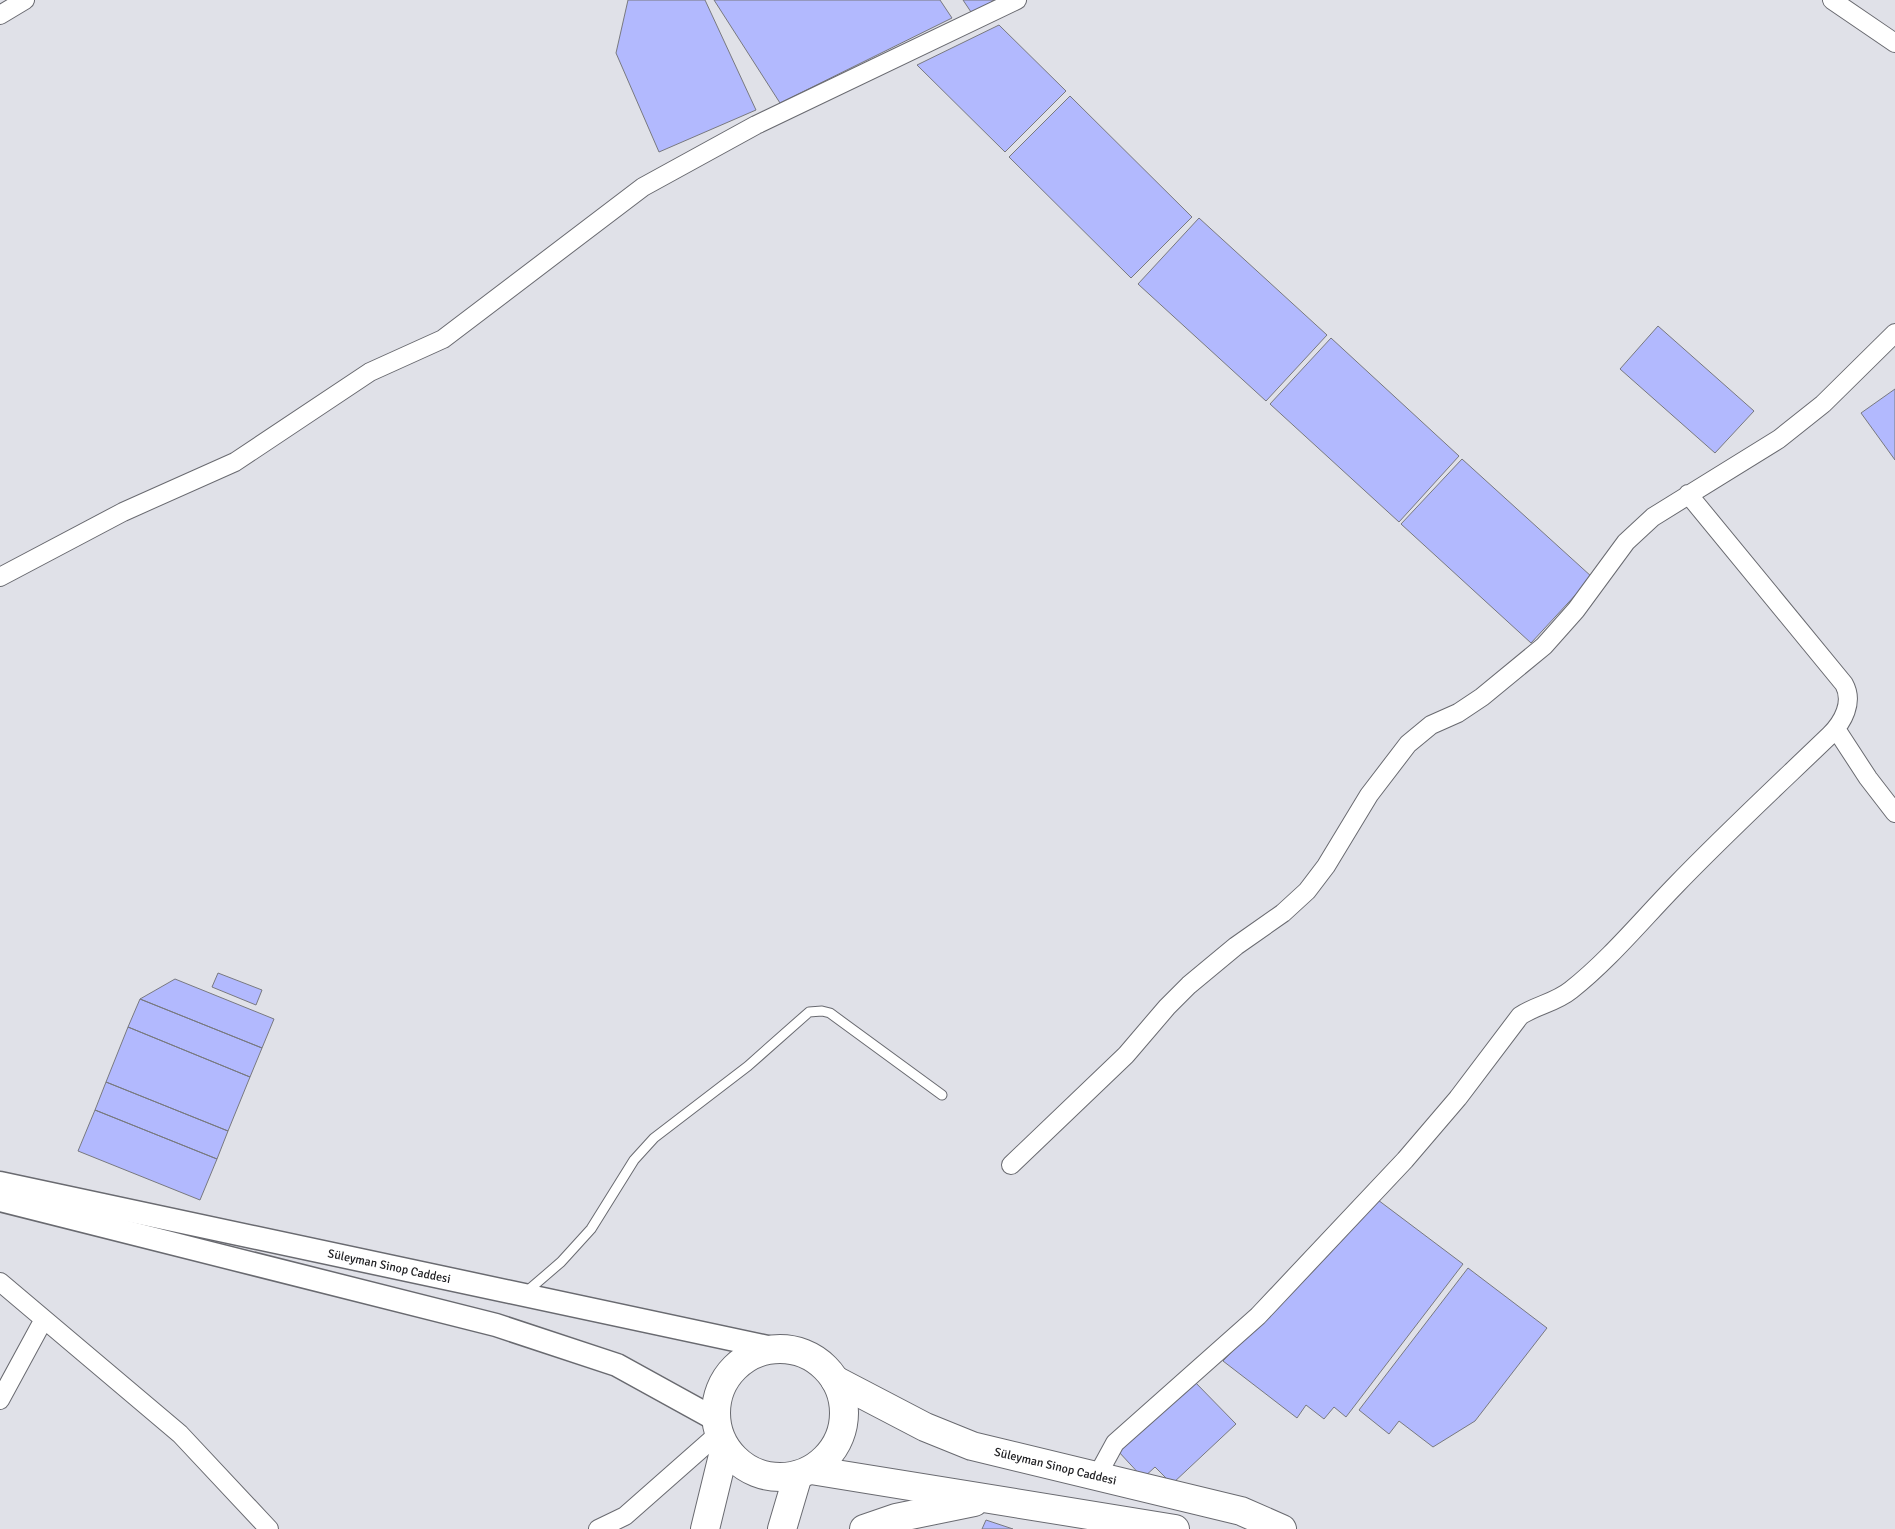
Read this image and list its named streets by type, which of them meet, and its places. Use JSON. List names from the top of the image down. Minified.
{"streets":{"main road":["Süleyman Sinop Caddesi"]}}
